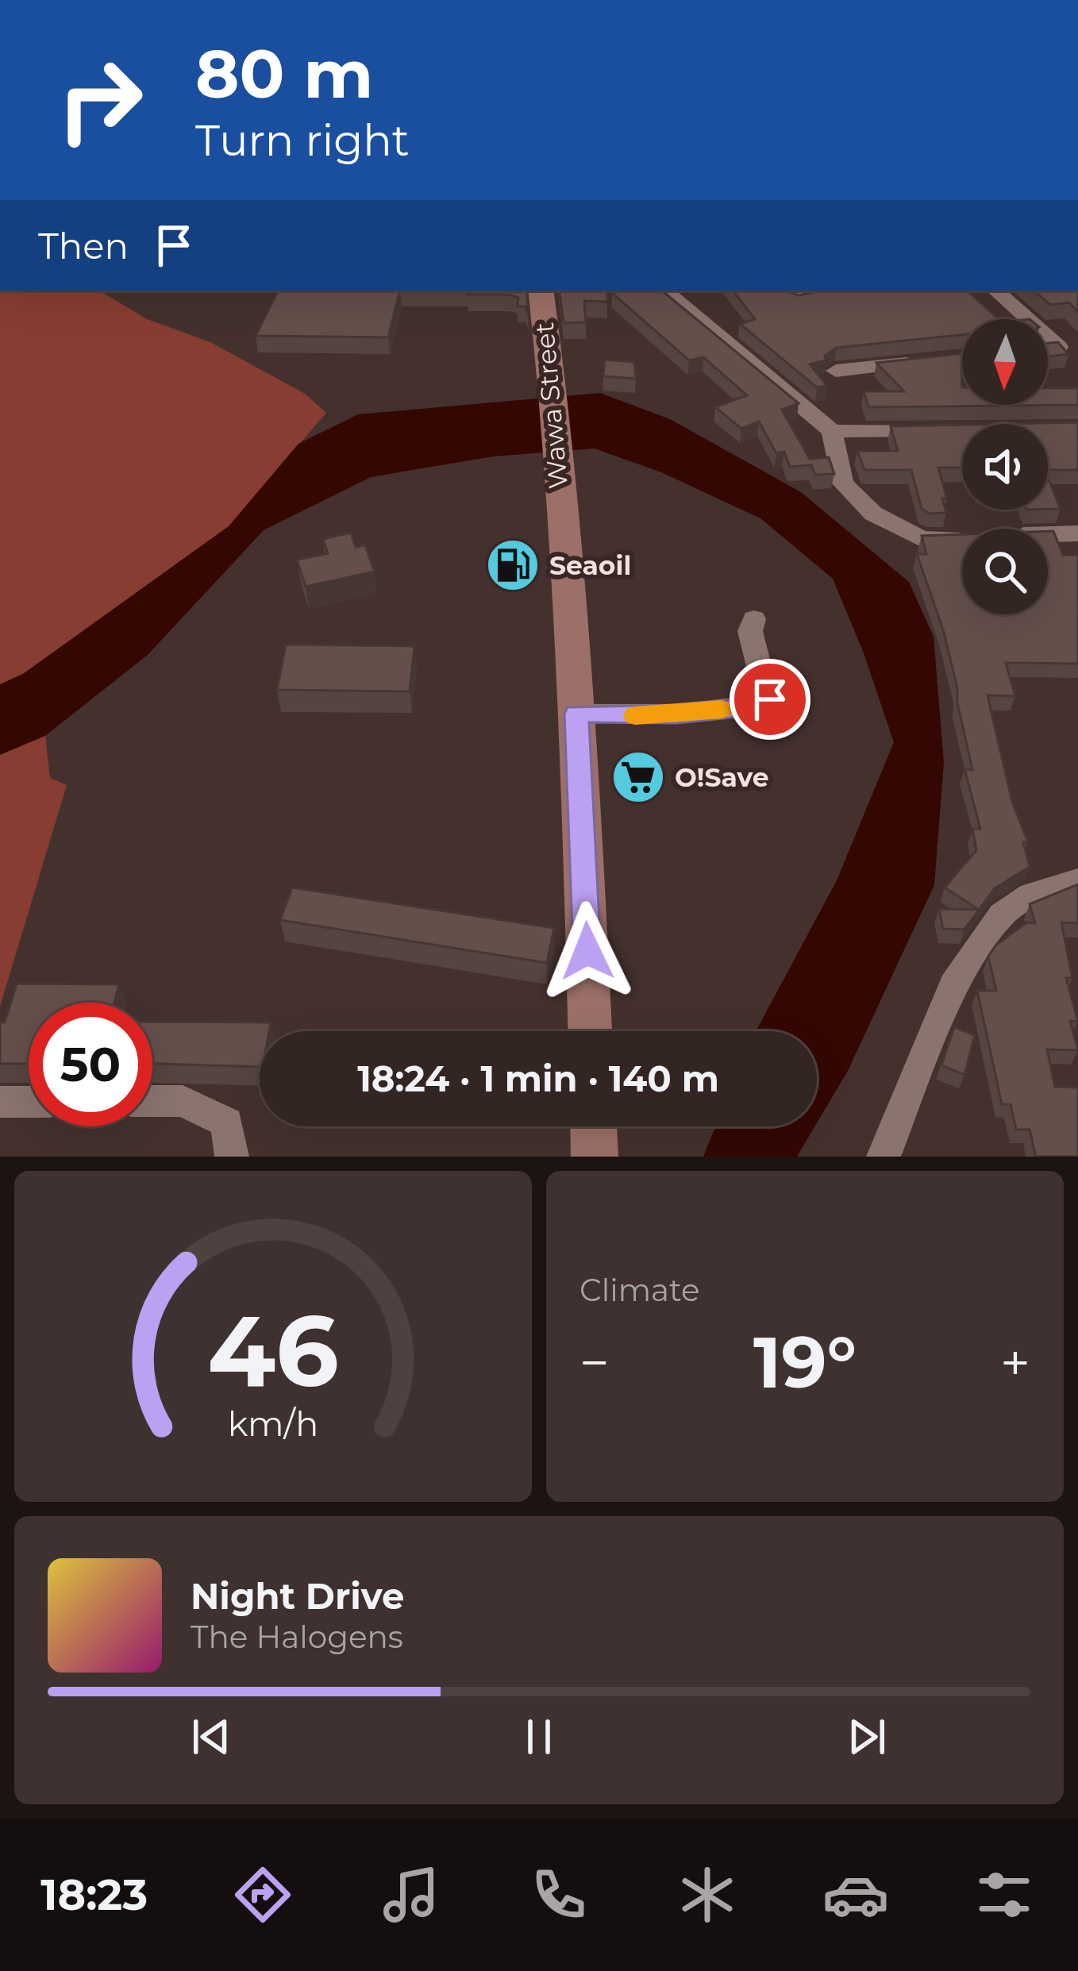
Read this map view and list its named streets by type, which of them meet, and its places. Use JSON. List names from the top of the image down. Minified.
{"streets":{"main road":["Wawa Street"]},"places":{"fuel station":["Seaoil"],"supermarket":["O!Save"]},"north":"bottom","page":{"turn":["80 m","Turn right"],"then":"Then","limit":"50","trip":"18:24 · 1 min · 140 m","tile":"Climate","heat":["−","19°","+"],"song":["Night Drive","The Halogens"],"tabs":"18:23","gauge":["46","km/h"]}}
